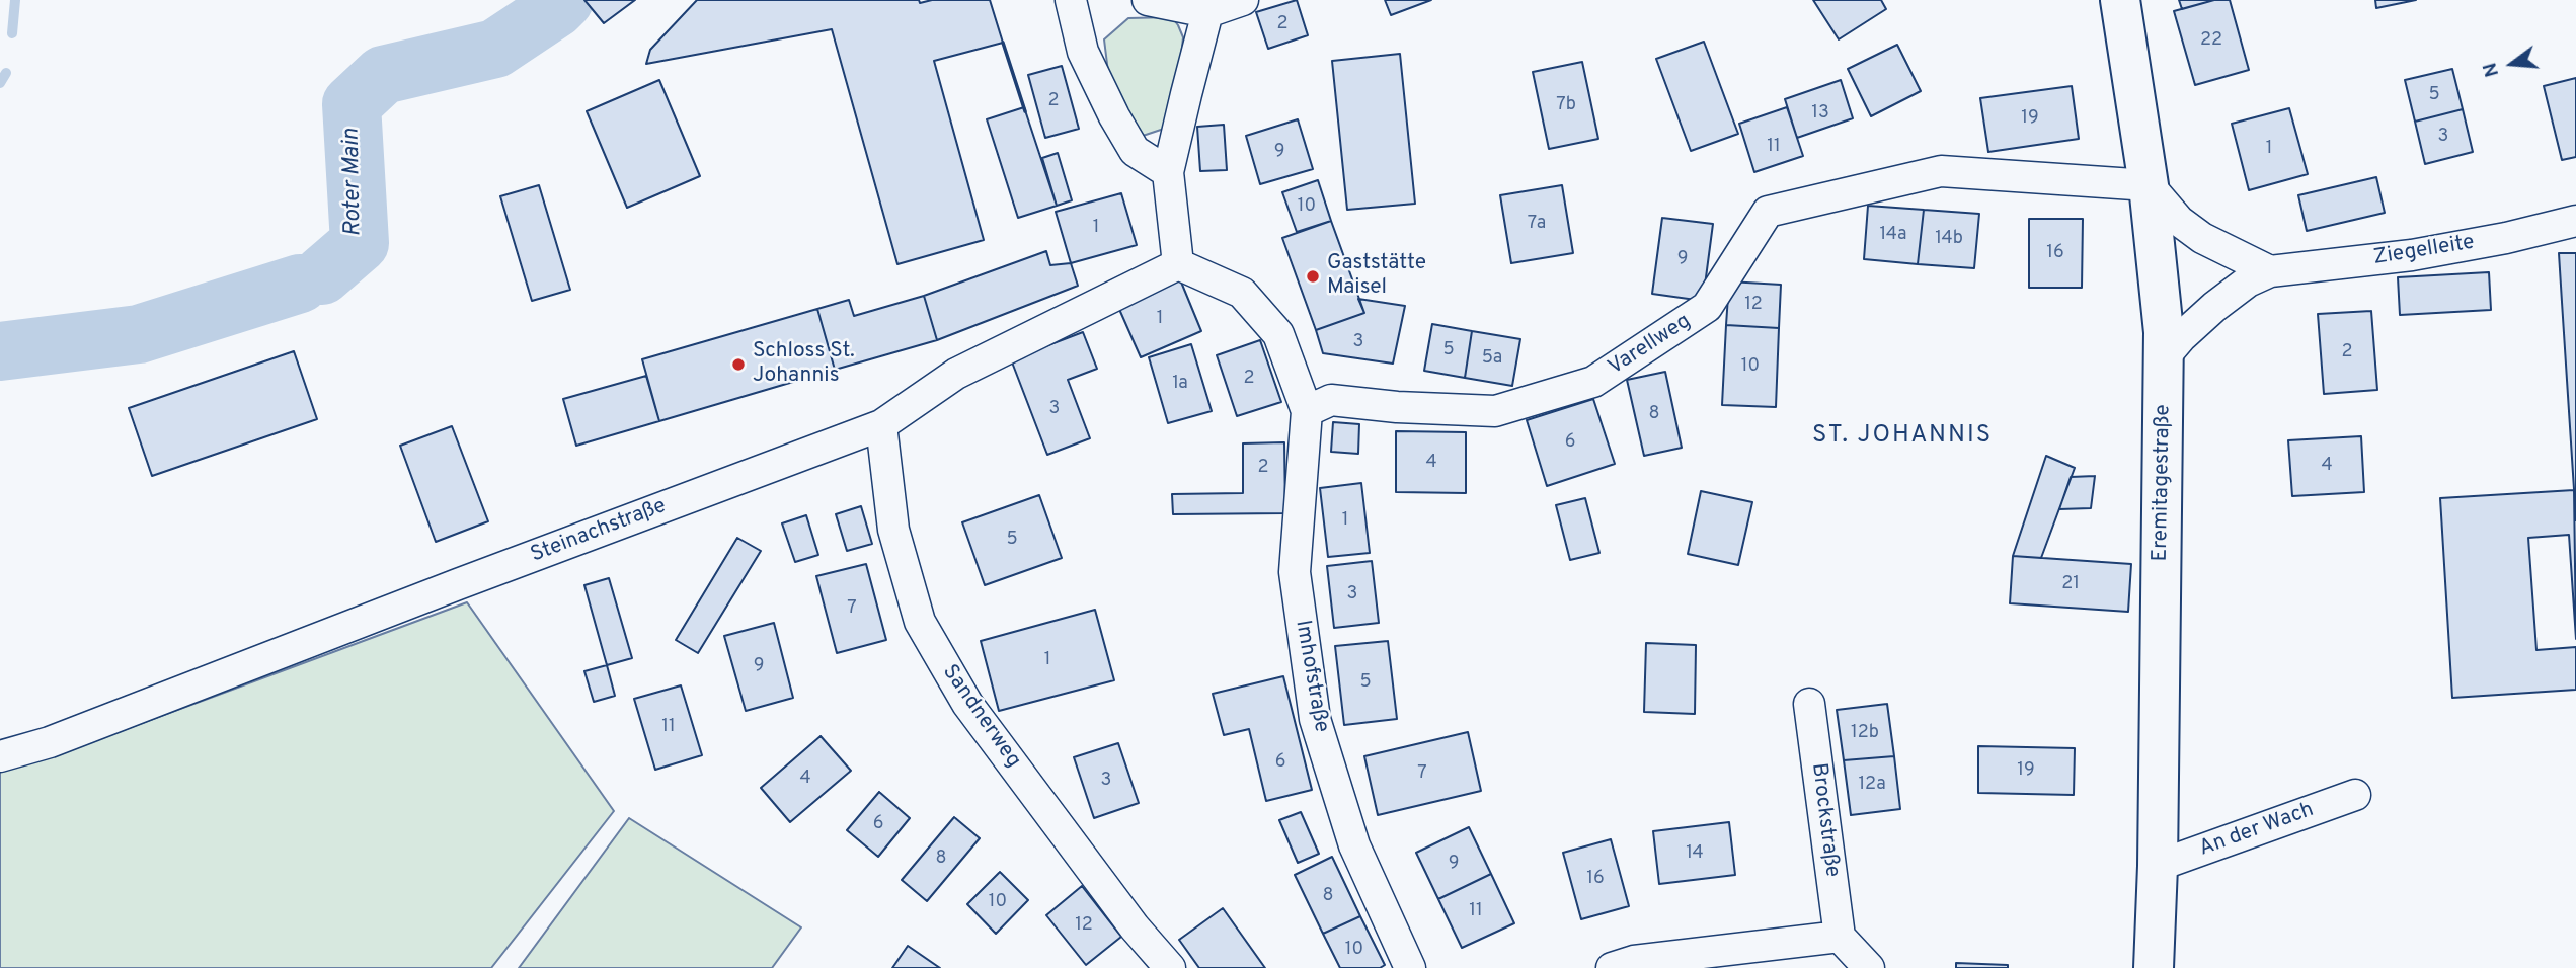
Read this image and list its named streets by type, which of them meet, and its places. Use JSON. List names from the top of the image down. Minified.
{"streets":{"street":["Ziegelleite","Varellweg","Eremitagestraße","Steinachstraße","Imhofstraße","Sandnerweg","Brockstraße","An der Wach"]},"crossings":[["Ziegelleite","Eremitagestraße"],["Varellweg","Eremitagestraße"],["Varellweg","Imhofstraße"],["Eremitagestraße","An der Wach"],["Steinachstraße","Sandnerweg"]],"districts":["ST. JOHANNIS"],"water":["Roter Main"],"places":["Gaststätte Maisel","Schloss St. Johannis"],"house_numbers":["2","22","5","2","7b","13","19","3","11","1","9","10","7a","1","14a","14b","16","9","12","1","3","5","2","5a","10","2","1a","3","8","6","4","4","2","1","5","21","3","7","1","9","5","11","12b","6","19","7","4","3","12a","6","14","8","9","16","8","10","11","12","10"],"north":"left"}
